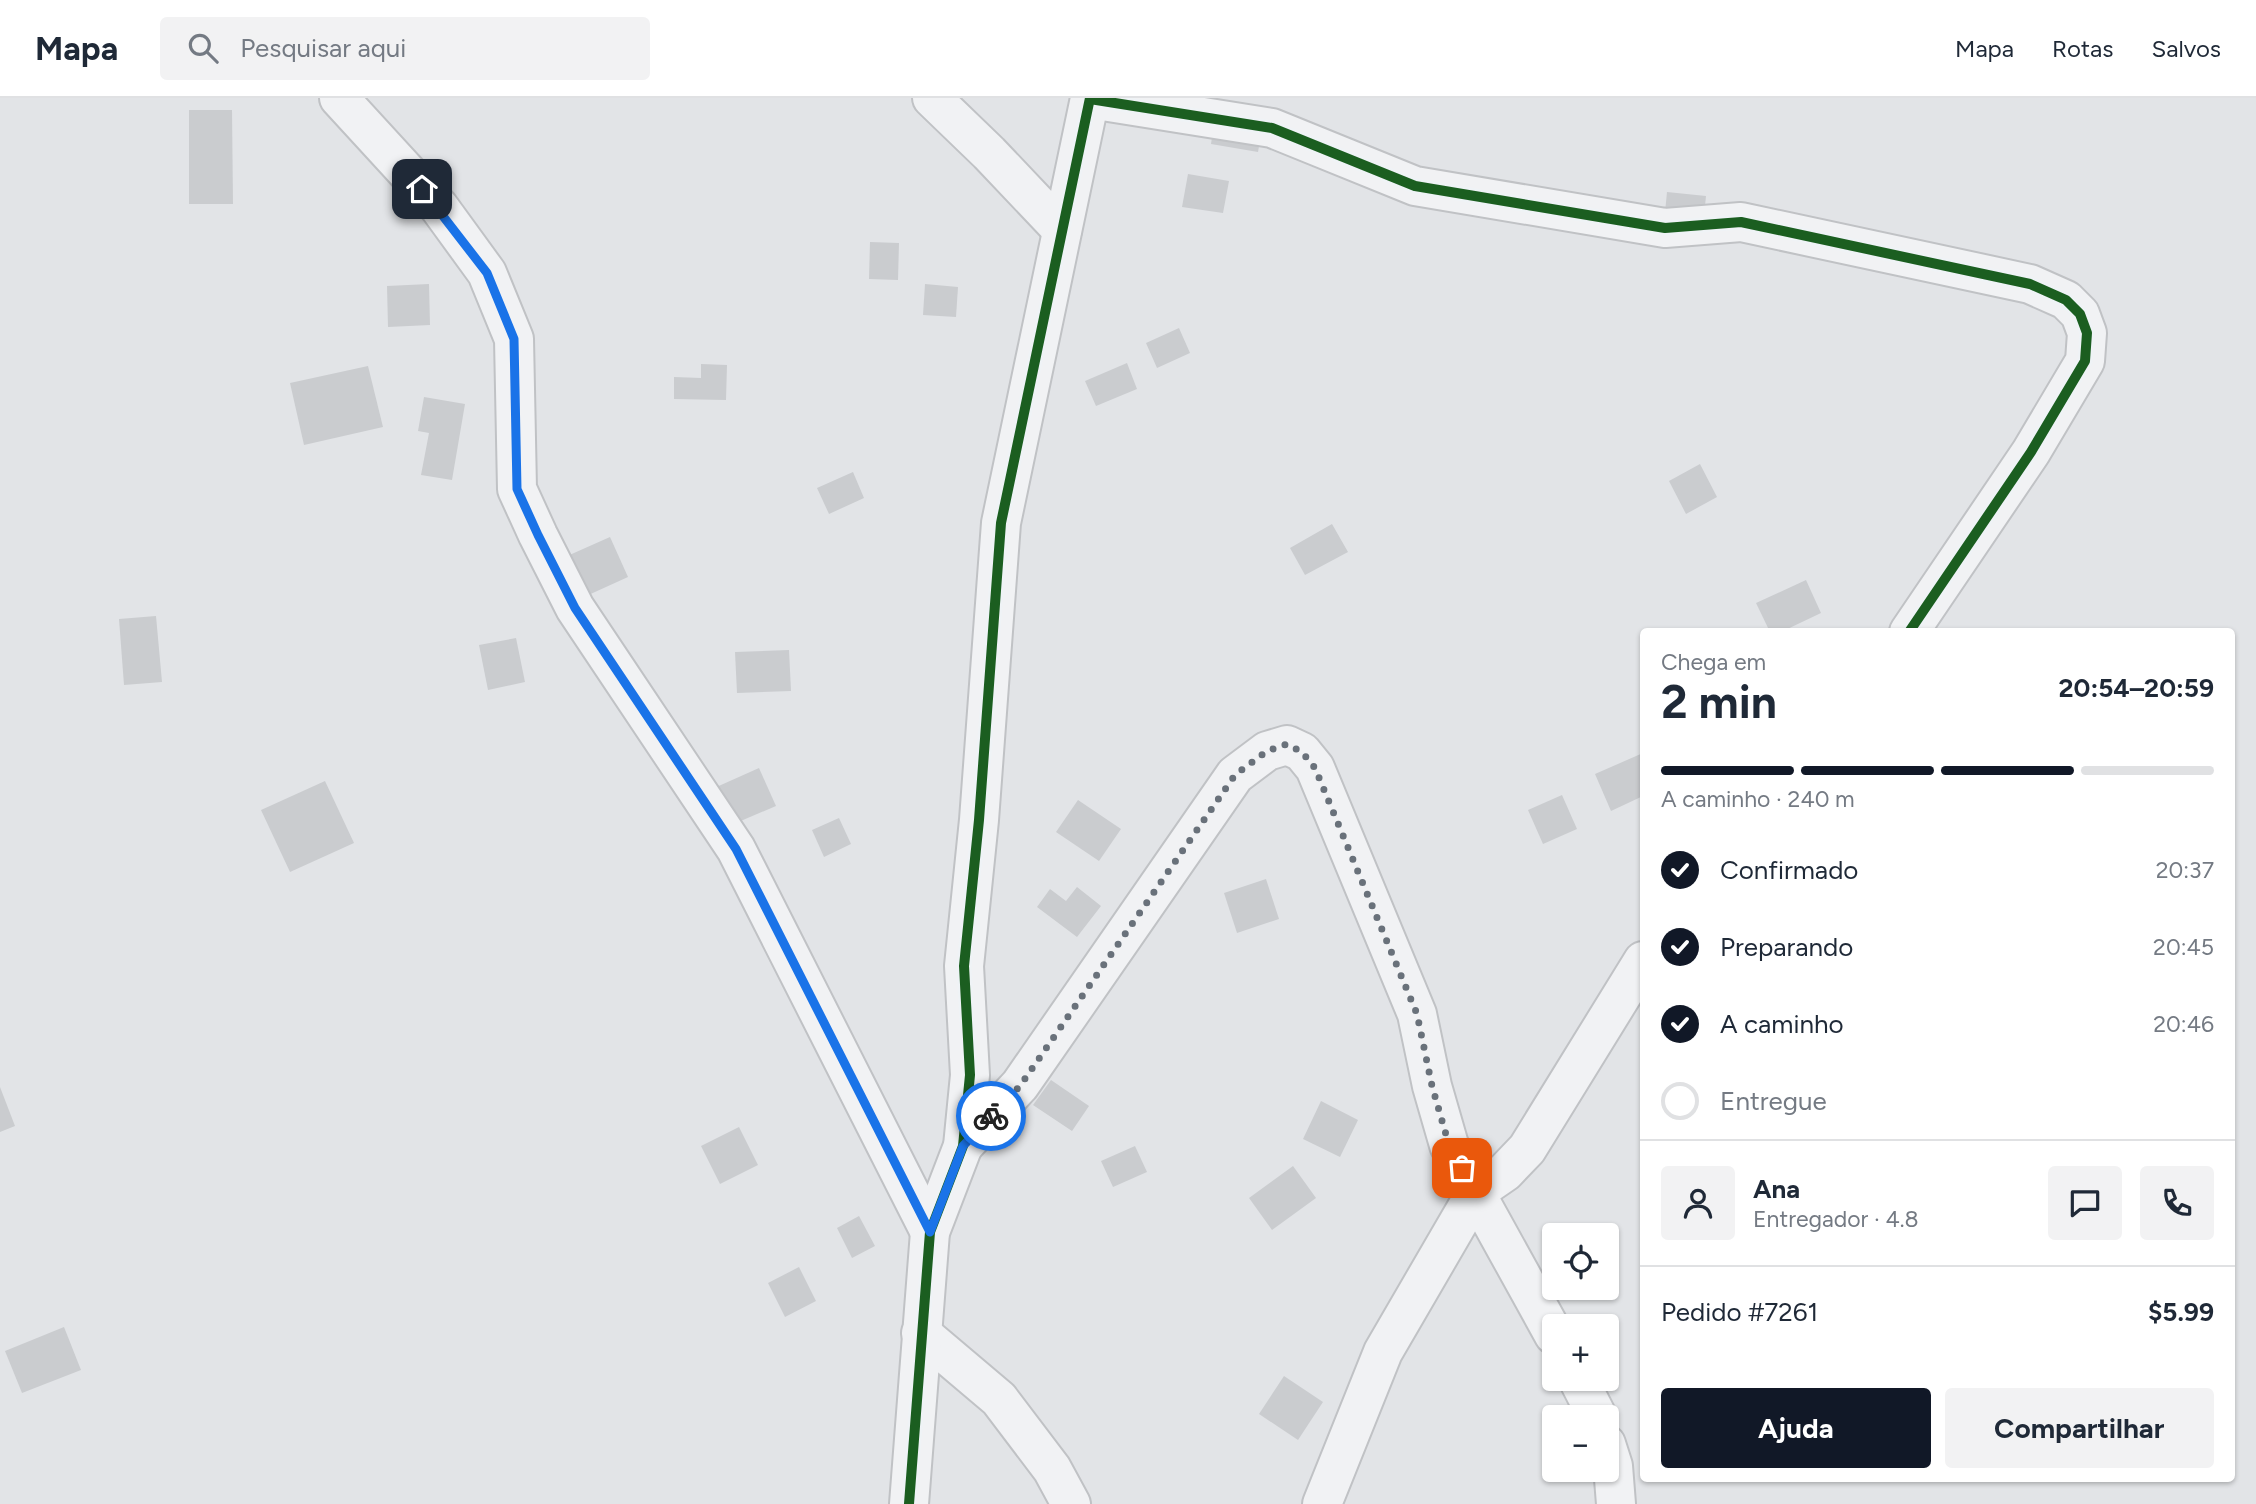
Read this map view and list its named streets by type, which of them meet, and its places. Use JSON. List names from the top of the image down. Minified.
{"page":{"header":"Mapa","search":"Pesquisar aqui","nav":["Mapa","Rotas","Salvos"],"heading":["2 min","Chega em","20:54–20:59"],"panel":["Ana","Entregador · 4.8","Pedido #7261","$5.99"],"bar":"A caminho · 240 m","list":[["Confirmado","20:37"],["Preparando","20:45"],["A caminho","20:46"],"Entregue"],"map_buttons":["+","−"],"buttons":["Ajuda","Compartilhar"]}}
